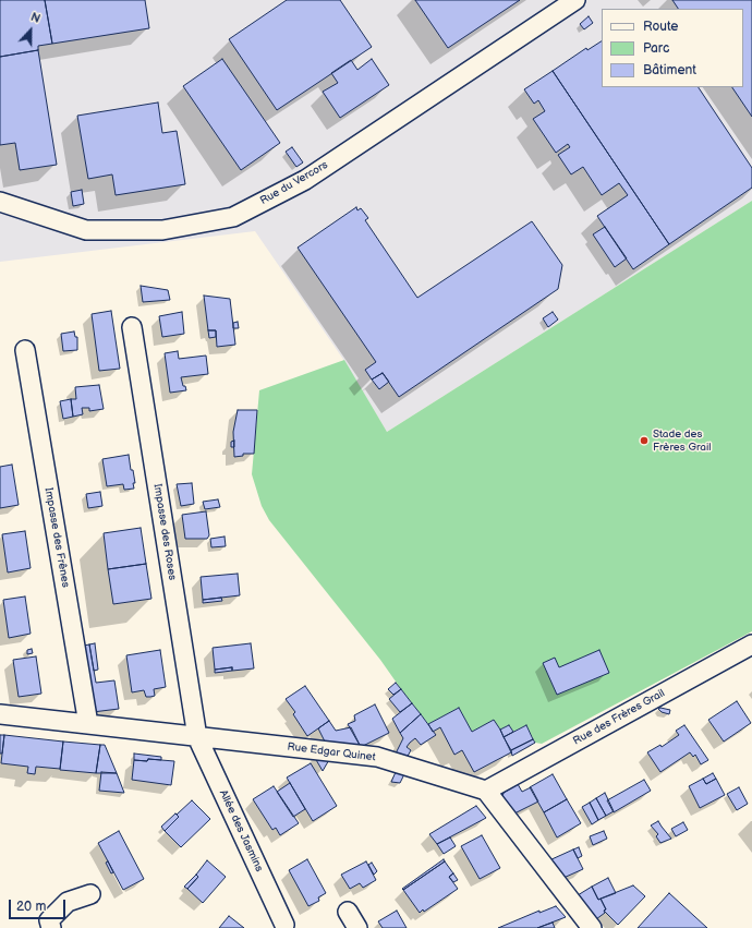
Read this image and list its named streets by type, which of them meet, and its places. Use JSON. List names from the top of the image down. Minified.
{"streets":{"street":["Rue du Vercors","Impasse des Roses","Impasse des Frênes","Rue des Frères Grail","Rue Edgar Quinet","Allée des Jasmins"]},"crossings":[["Impasse des Roses","Rue Edgar Quinet"],["Impasse des Roses","Allée des Jasmins"],["Impasse des Frênes","Rue Edgar Quinet"],["Rue des Frères Grail","Rue Edgar Quinet"],["Rue Edgar Quinet","Allée des Jasmins"]],"places":["Stade des Frères Grail"],"legend":["Route","Parc","Bâtiment"],"scale_bar":"20 m","north":"top"}
